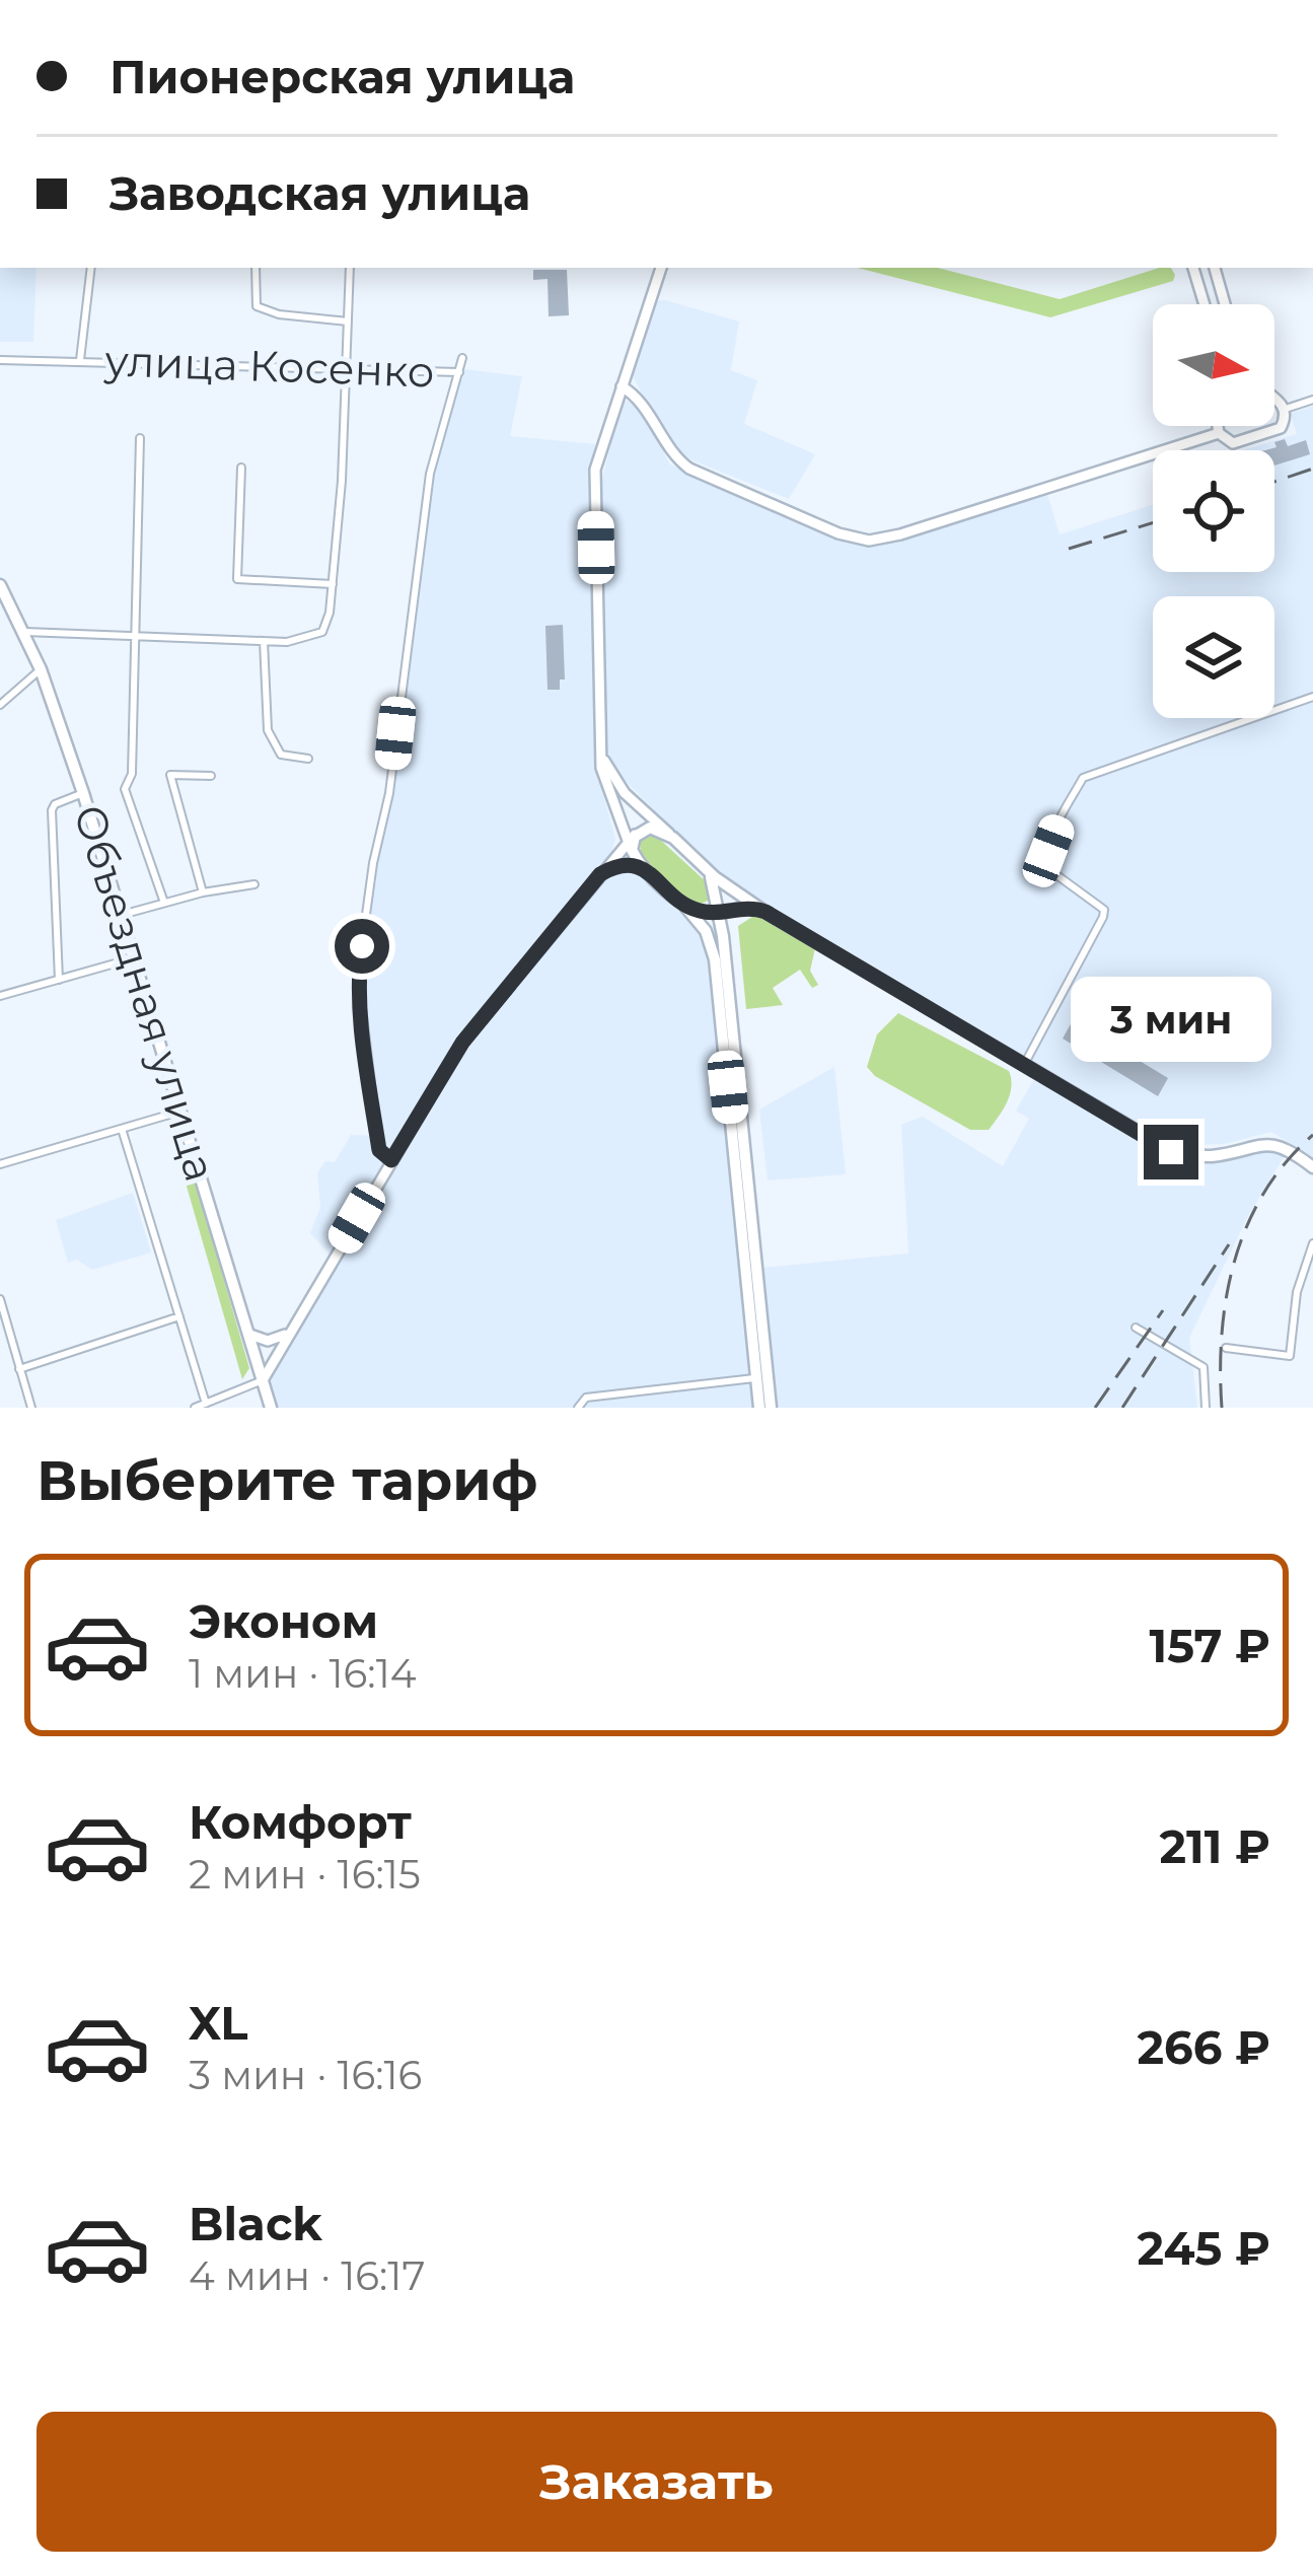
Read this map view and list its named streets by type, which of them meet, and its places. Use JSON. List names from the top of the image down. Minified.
{"streets":{"main road":["Объездная улица"],"street":["улица Косенко"]},"north":"right","page":{"banner":["Пионерская улица","Заводская улица"],"bubble":"3 мин","heading":"Выберите тариф","list":[{"name":"Эконом","note":"1 мин · 16:14","value":"157 ₽"},{"name":"Комфорт","note":"2 мин · 16:15","value":"211 ₽"},{"name":"XL","note":"3 мин · 16:16","value":"266 ₽"},{"name":"Black","note":"4 мин · 16:17","value":"245 ₽"}],"buttons":"Заказать"}}
